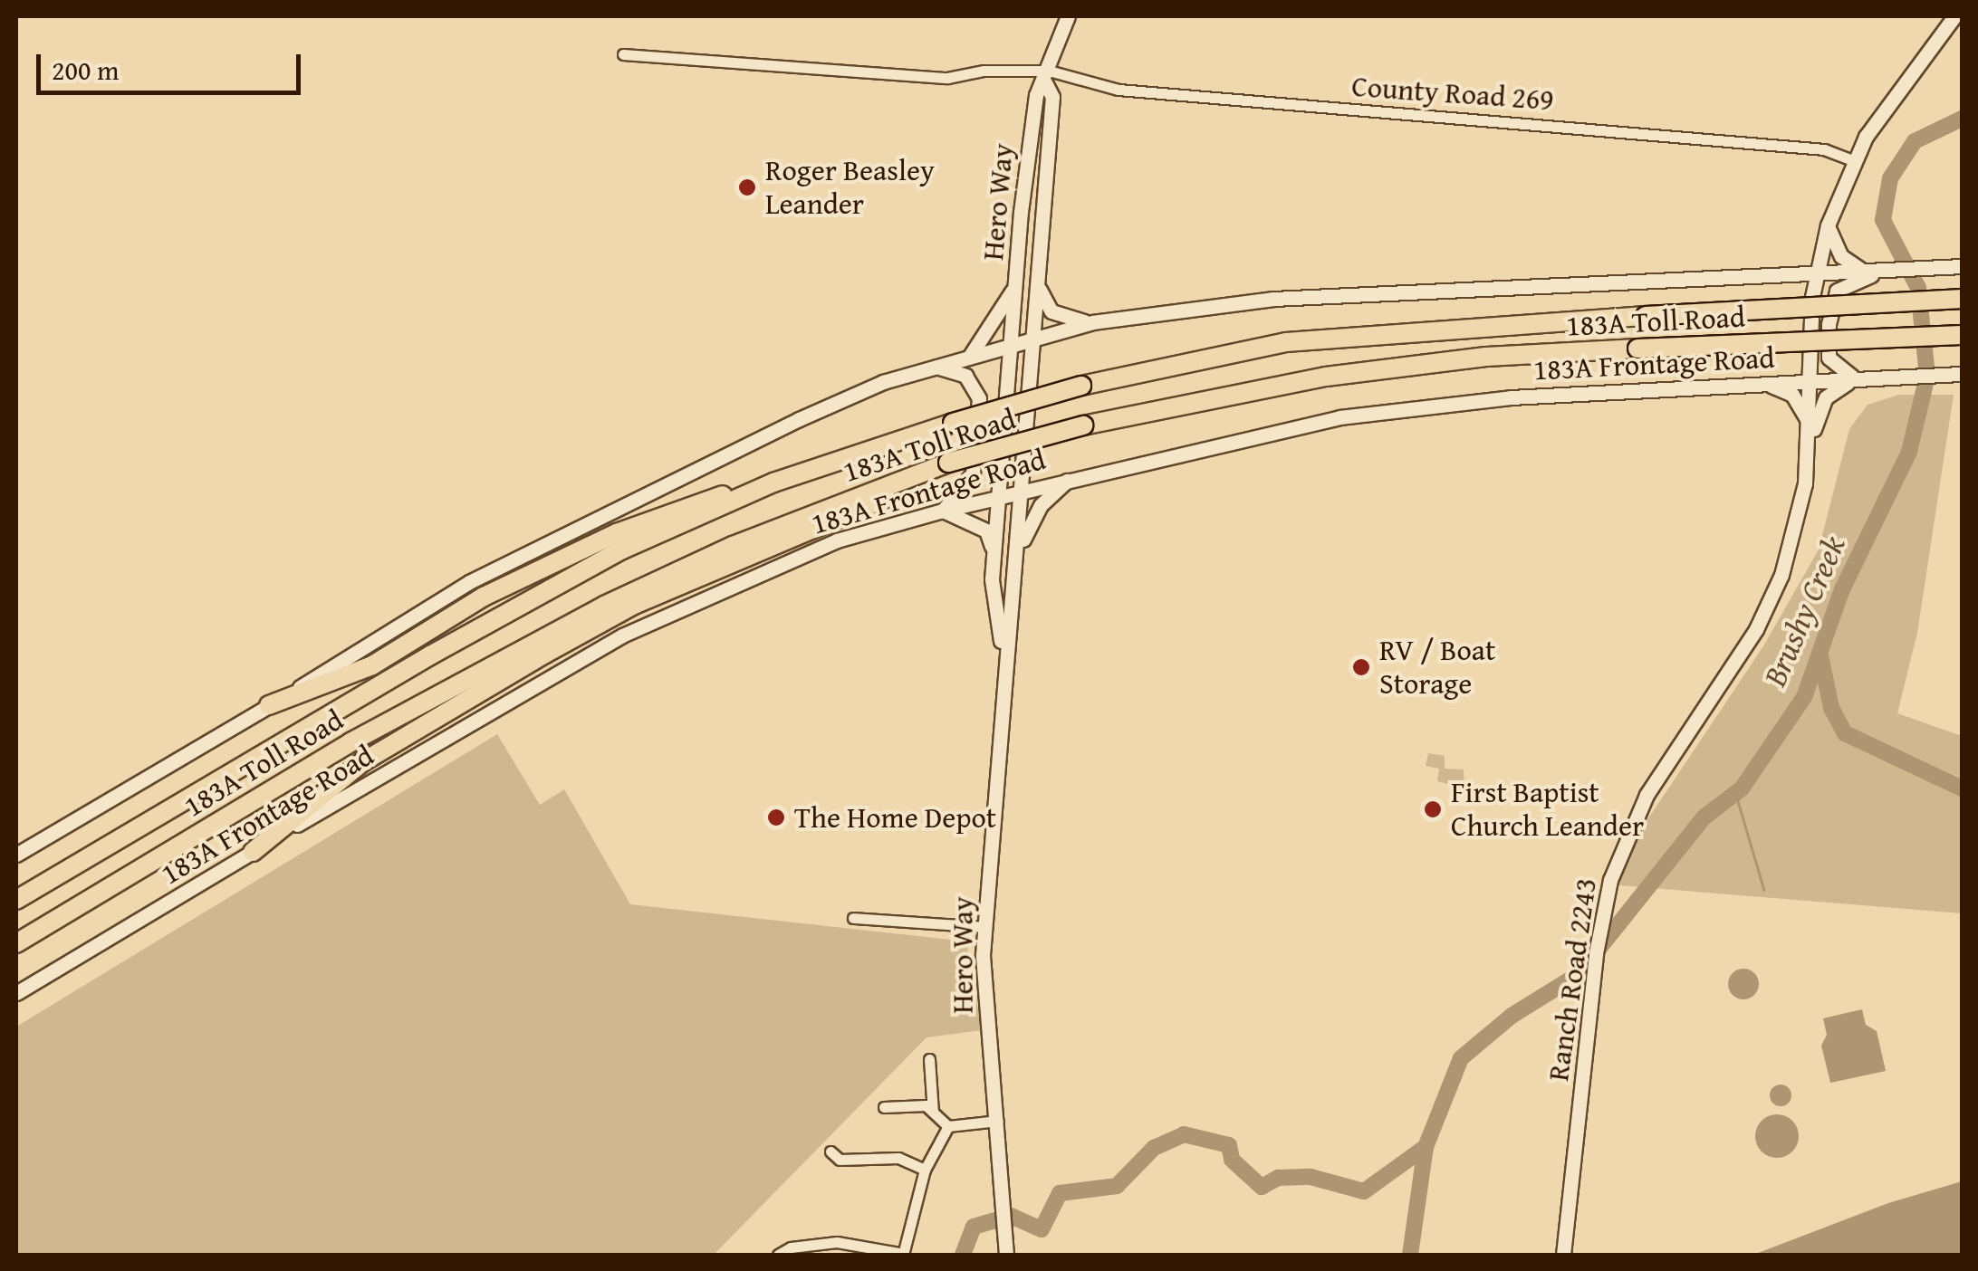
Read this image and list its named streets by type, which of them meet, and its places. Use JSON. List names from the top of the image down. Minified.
{"streets":{"highway":["183A Toll Road"],"main road":["Hero Way","183A Frontage Road","Ranch Road 2243"],"street":["County Road 269"]},"crossings":[["County Road 269","Hero Way"],["County Road 269","Ranch Road 2243"],["Hero Way","183A Frontage Road"],["183A Frontage Road","Ranch Road 2243"]],"water":["Brushy Creek"],"places":["Roger Beasley Leander","RV / Boat Storage","First Baptist Church Leander","The Home Depot"],"scale_bar":"200 m"}
